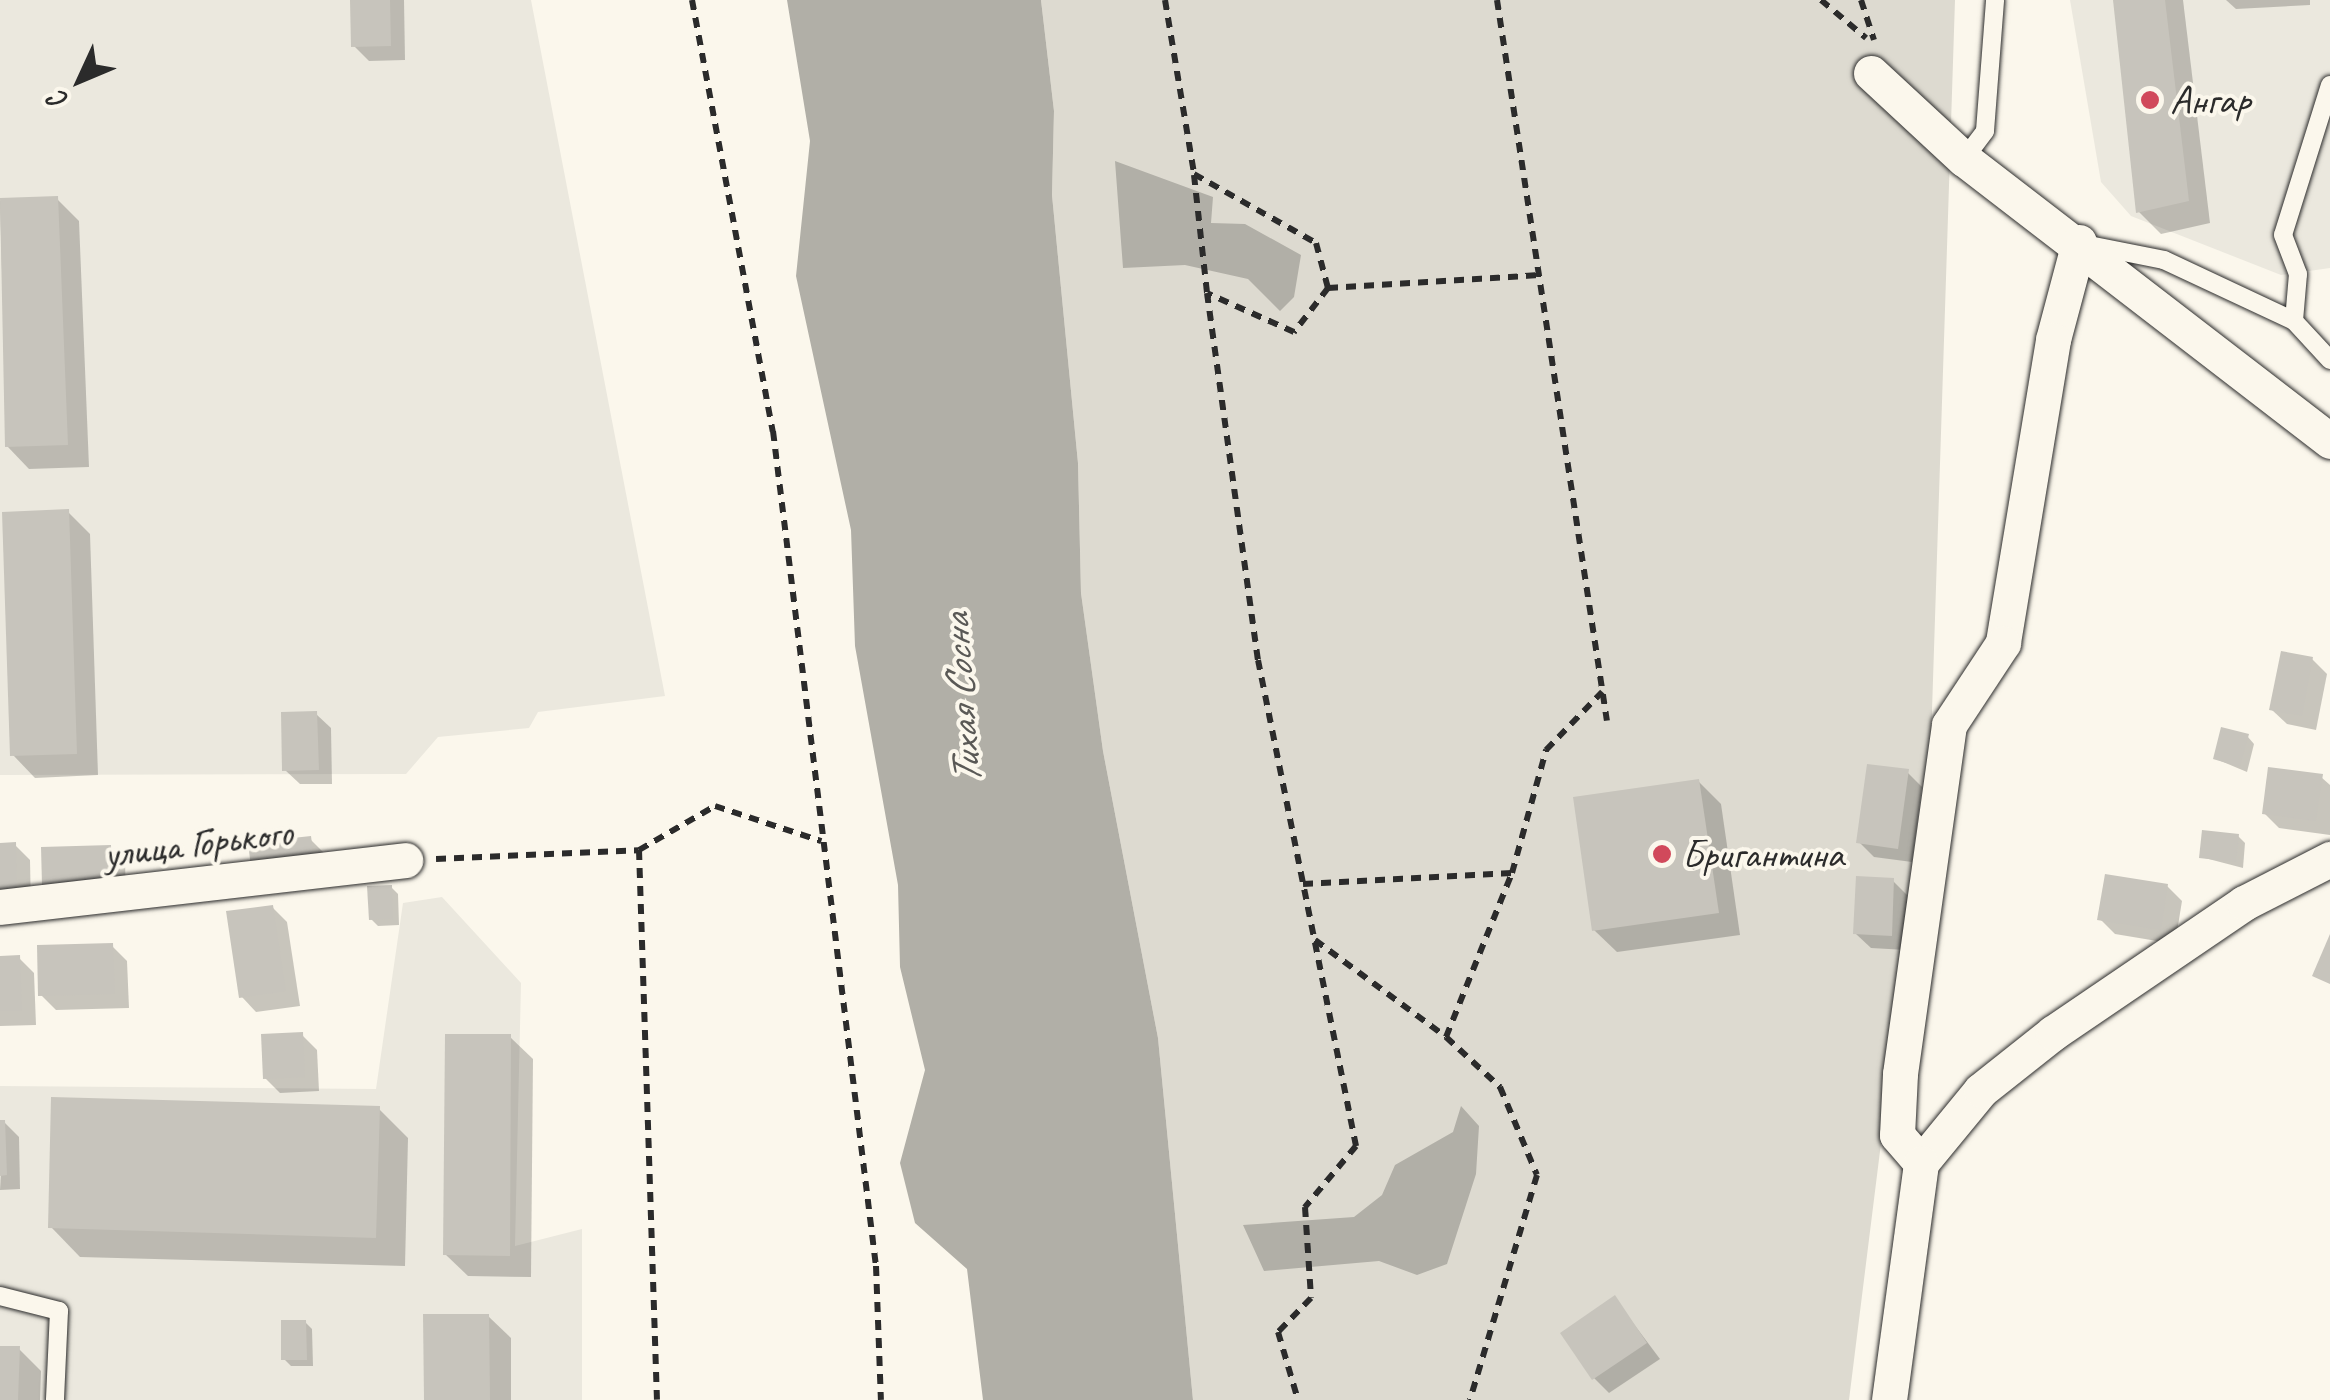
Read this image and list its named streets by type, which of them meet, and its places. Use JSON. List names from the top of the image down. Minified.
{"streets":{"street":["улица Горького"]},"water":["Тихая Сосна"],"places":["Ангар","Бригантина"],"north":"bottom left"}
